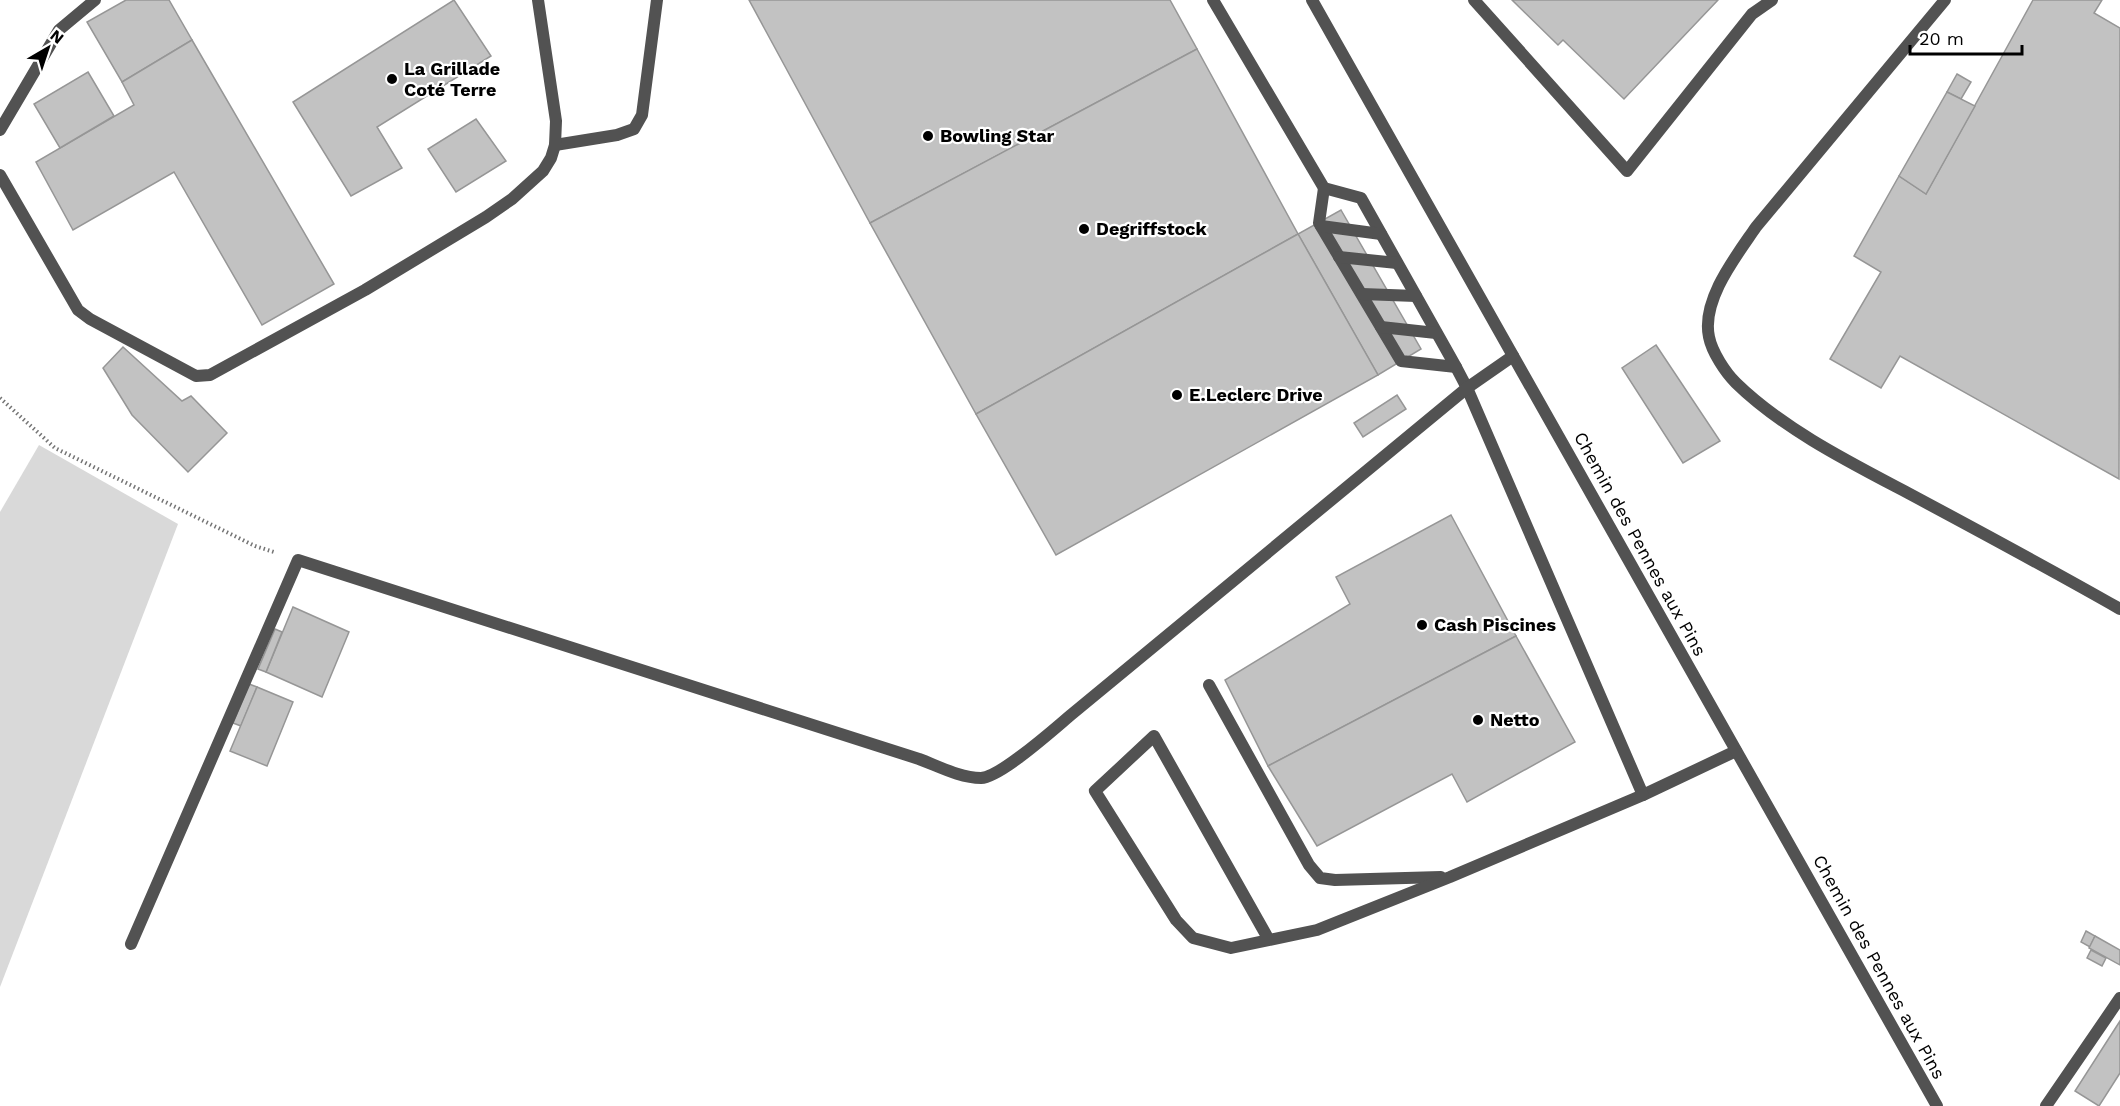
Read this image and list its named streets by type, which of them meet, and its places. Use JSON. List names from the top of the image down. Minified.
{"streets":{"street":["Chemin des Pennes aux Pins"]},"places":["La Grillade Coté Terre","Bowling Star","Degriffstock","E.Leclerc Drive","Cash Piscines","Netto"],"scale_bar":"20 m","north":"top right"}
